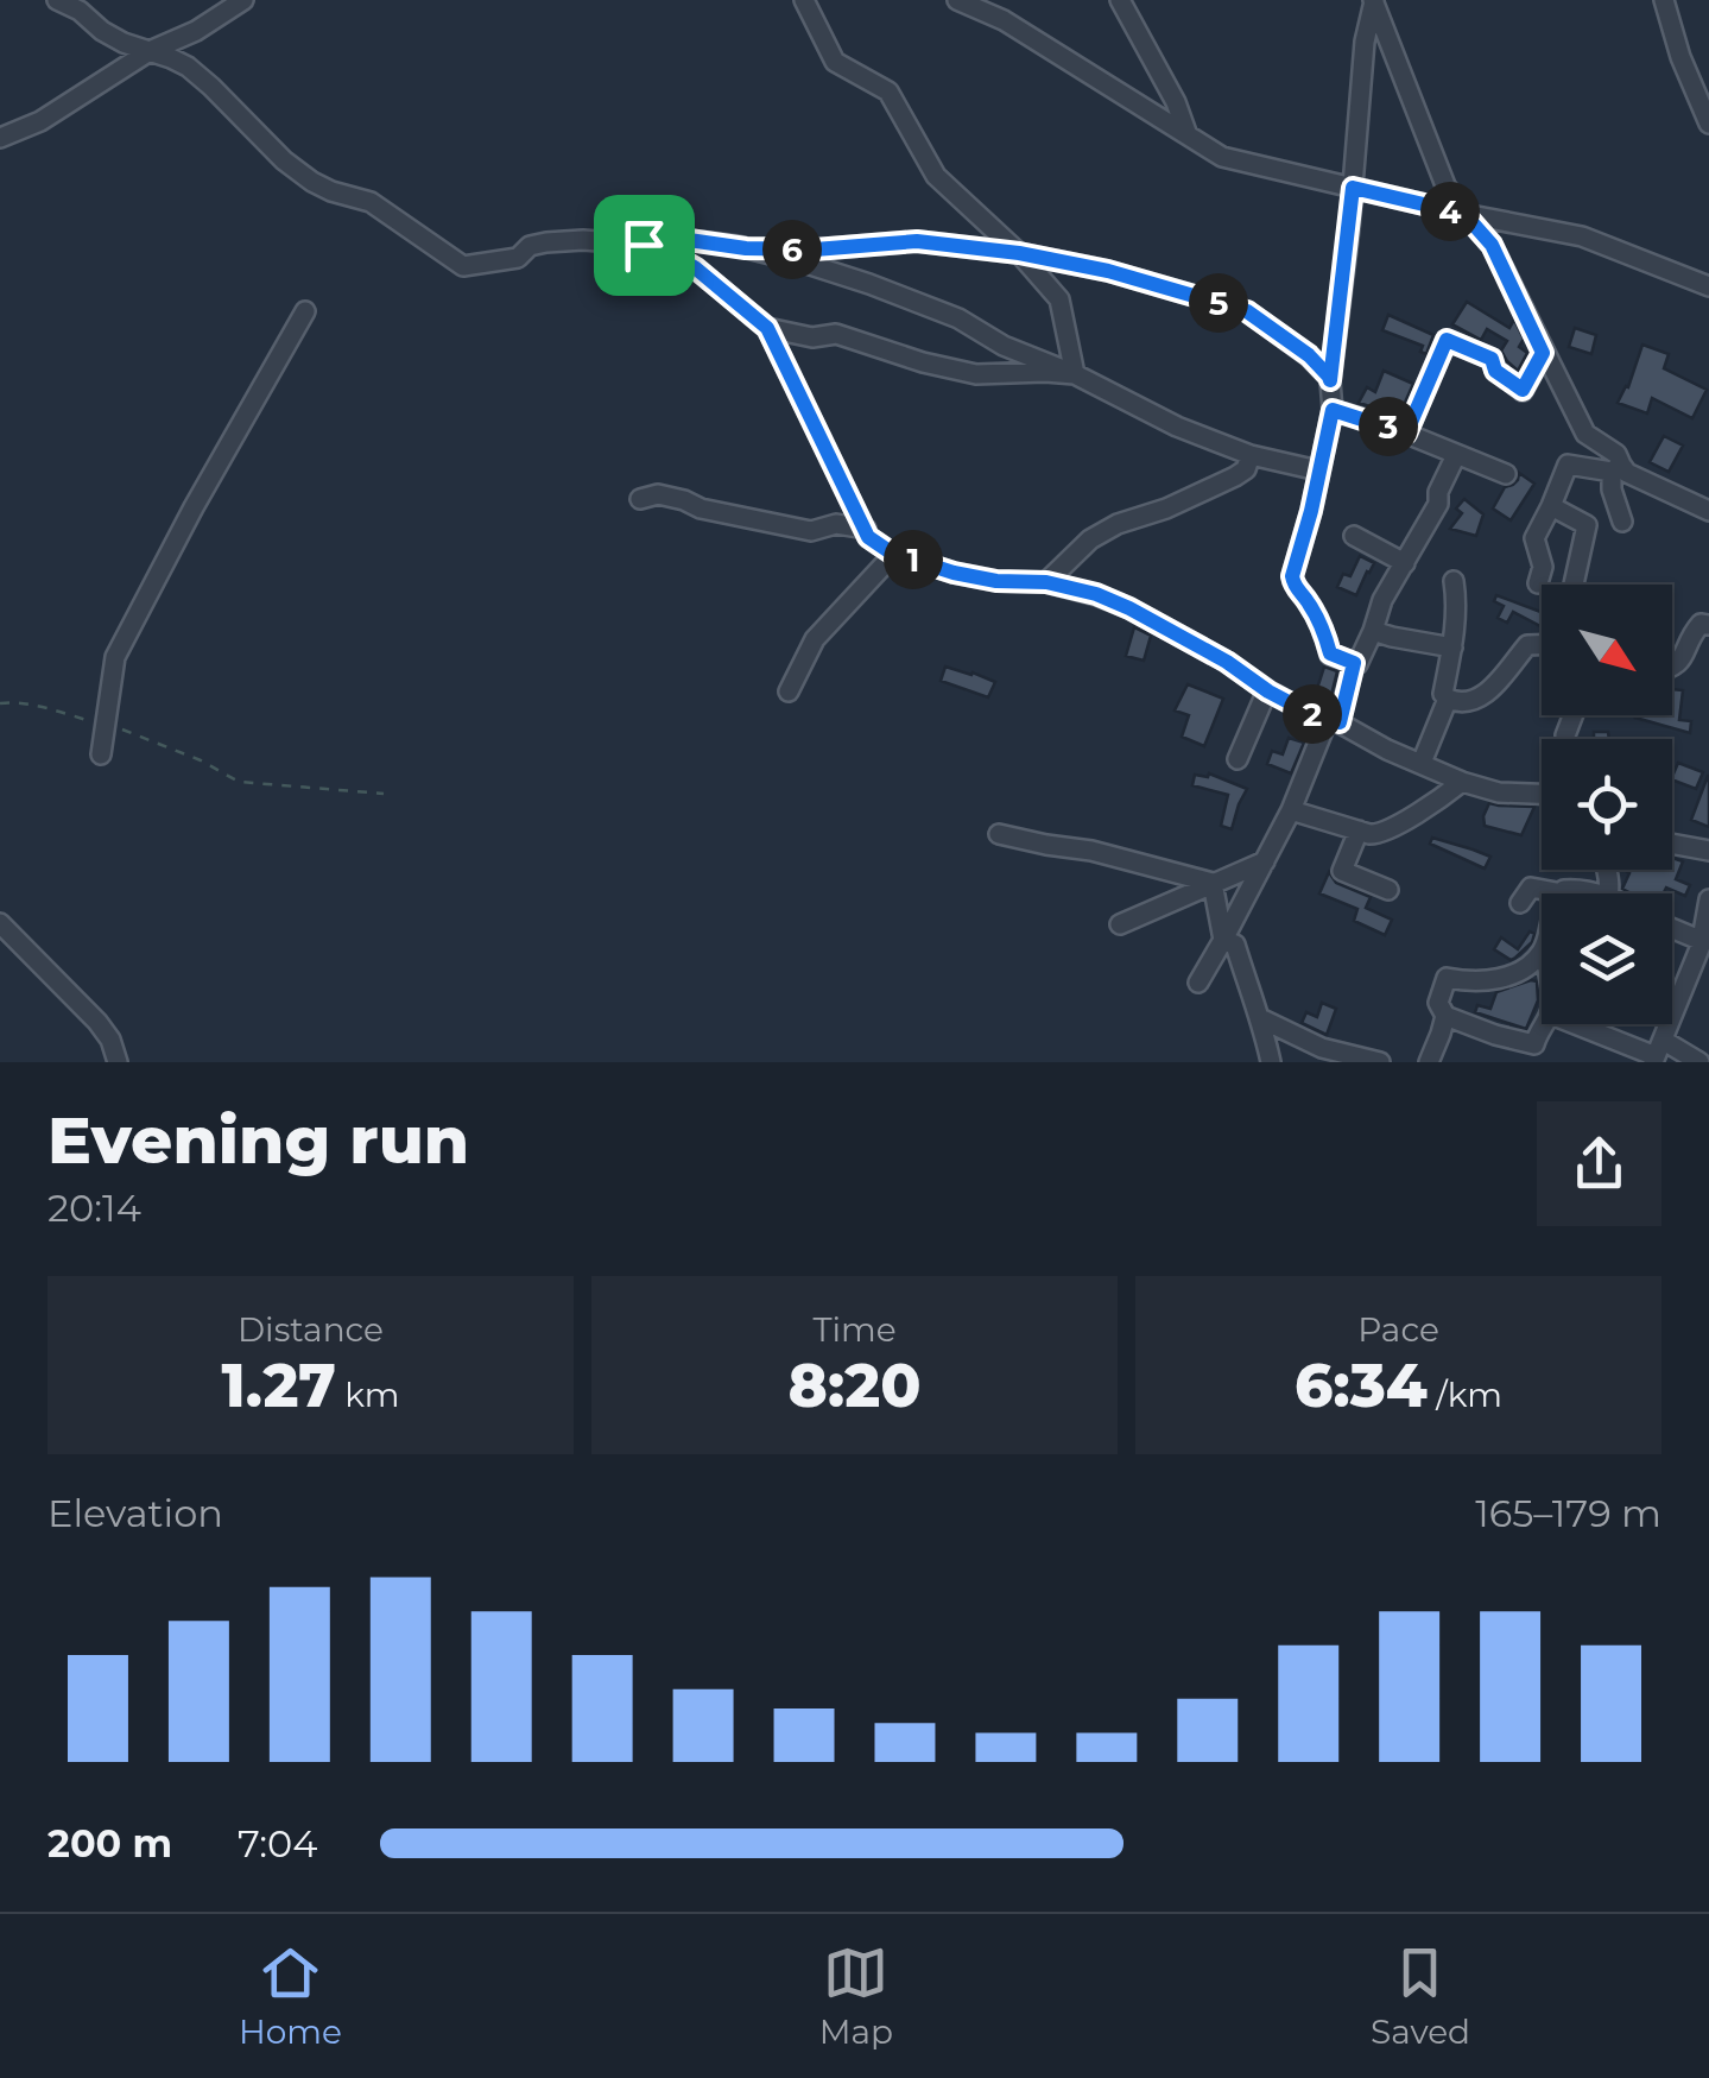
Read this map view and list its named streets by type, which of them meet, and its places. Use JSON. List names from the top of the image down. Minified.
{"north":"bottom right","page":{"pins":["4","6","5","3","1","2"],"heading":["Evening run","20:14"],"stats":[["Distance","1.27 km"],["Time","8:20"],["Pace","6:34 /km"]],"chart":["Elevation","165–179 m"],"list":[{"name":"200 m","note":"7:04"}],"tabs":["Home","Map","Saved"]}}
